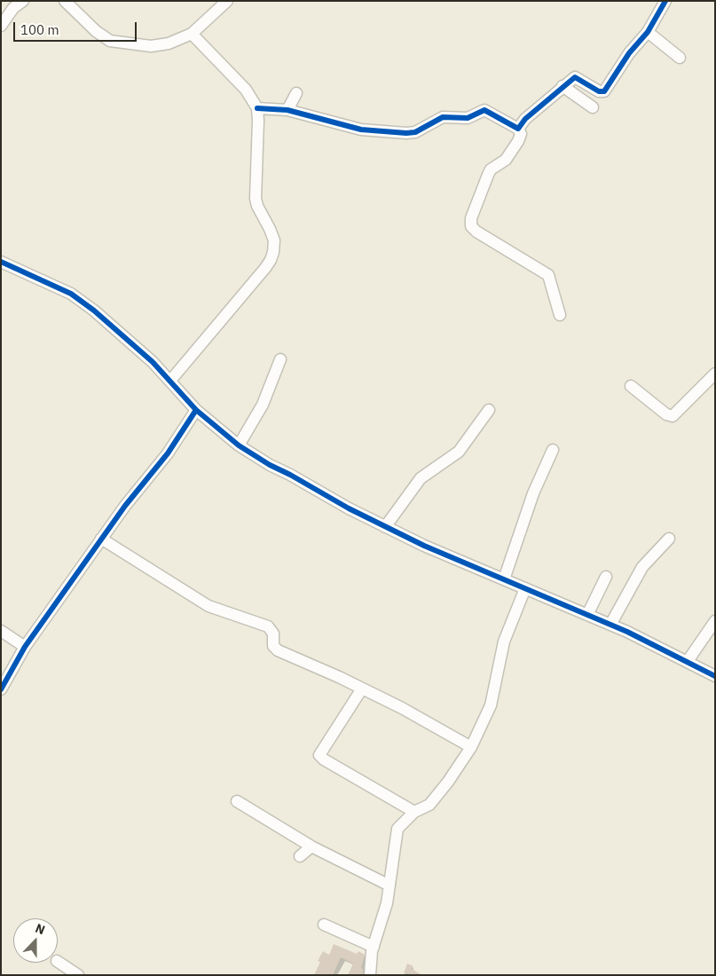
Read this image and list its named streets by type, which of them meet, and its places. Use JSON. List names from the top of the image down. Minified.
{"scale_bar":"100 m","north":"top"}
